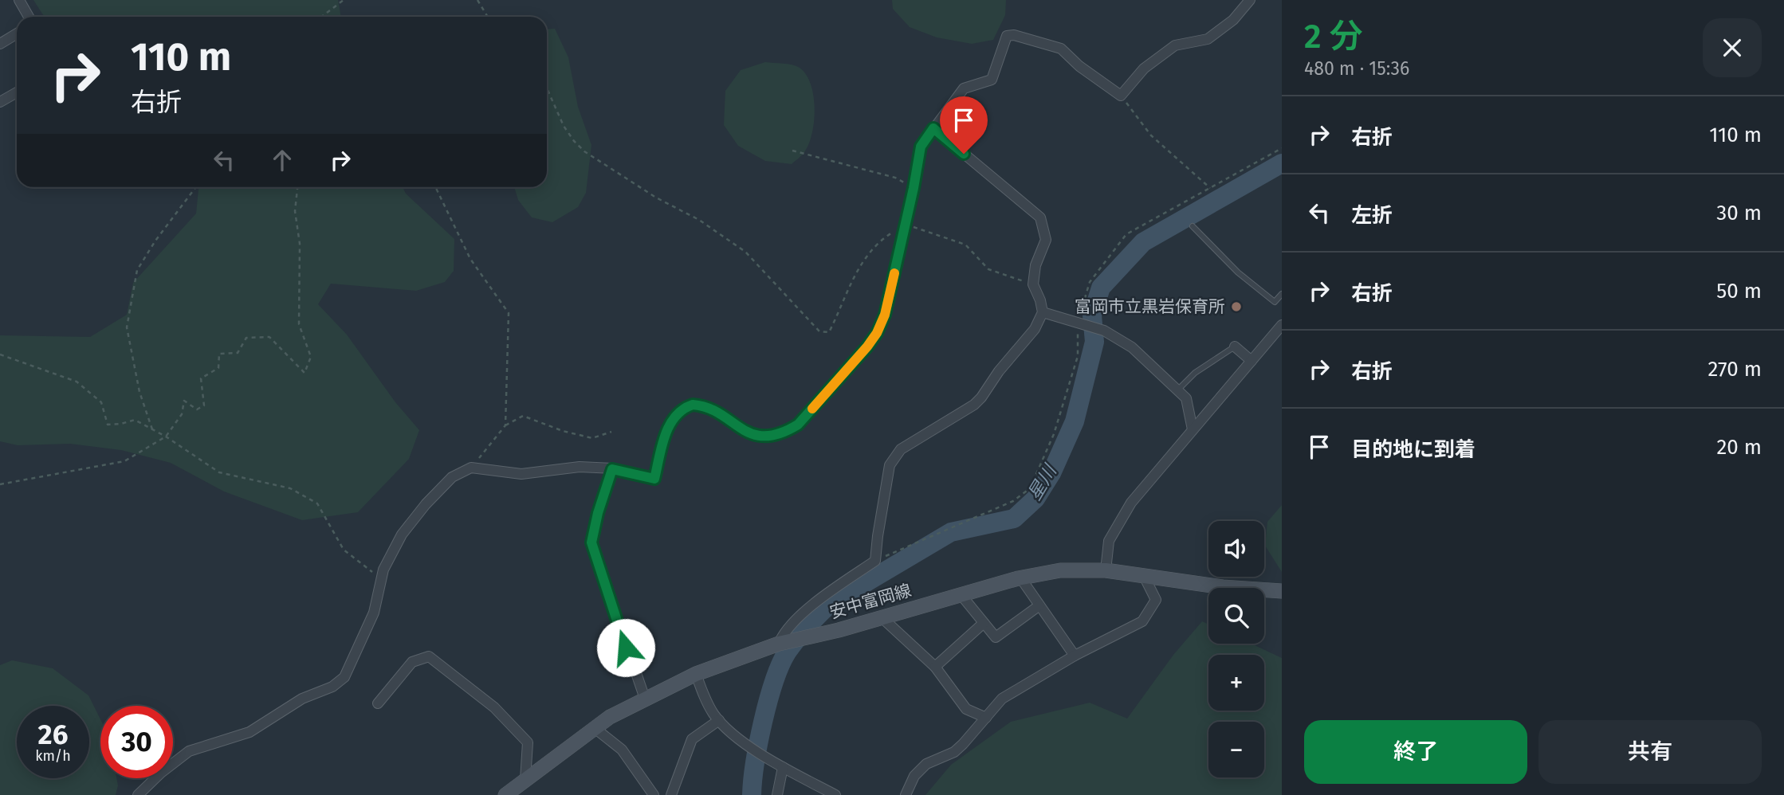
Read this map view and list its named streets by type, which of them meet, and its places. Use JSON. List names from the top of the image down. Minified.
{"streets":{"main road":["安中富岡線"]},"water":["星川"],"places":["富岡市立黒岩保育所"],"page":{"heading":["2 分","480 m · 15:36"],"turn":["110 m","右折"],"list":[{"name":"右折","value":"110 m"},{"name":"左折","value":"30 m"},{"name":"右折","value":"50 m"},{"name":"右折","value":"270 m"},{"name":"目的地に到着","value":"20 m"}],"map_buttons":["+","−"],"speed":"26 km/h","limit":"30","buttons":["終了","共有"]}}
